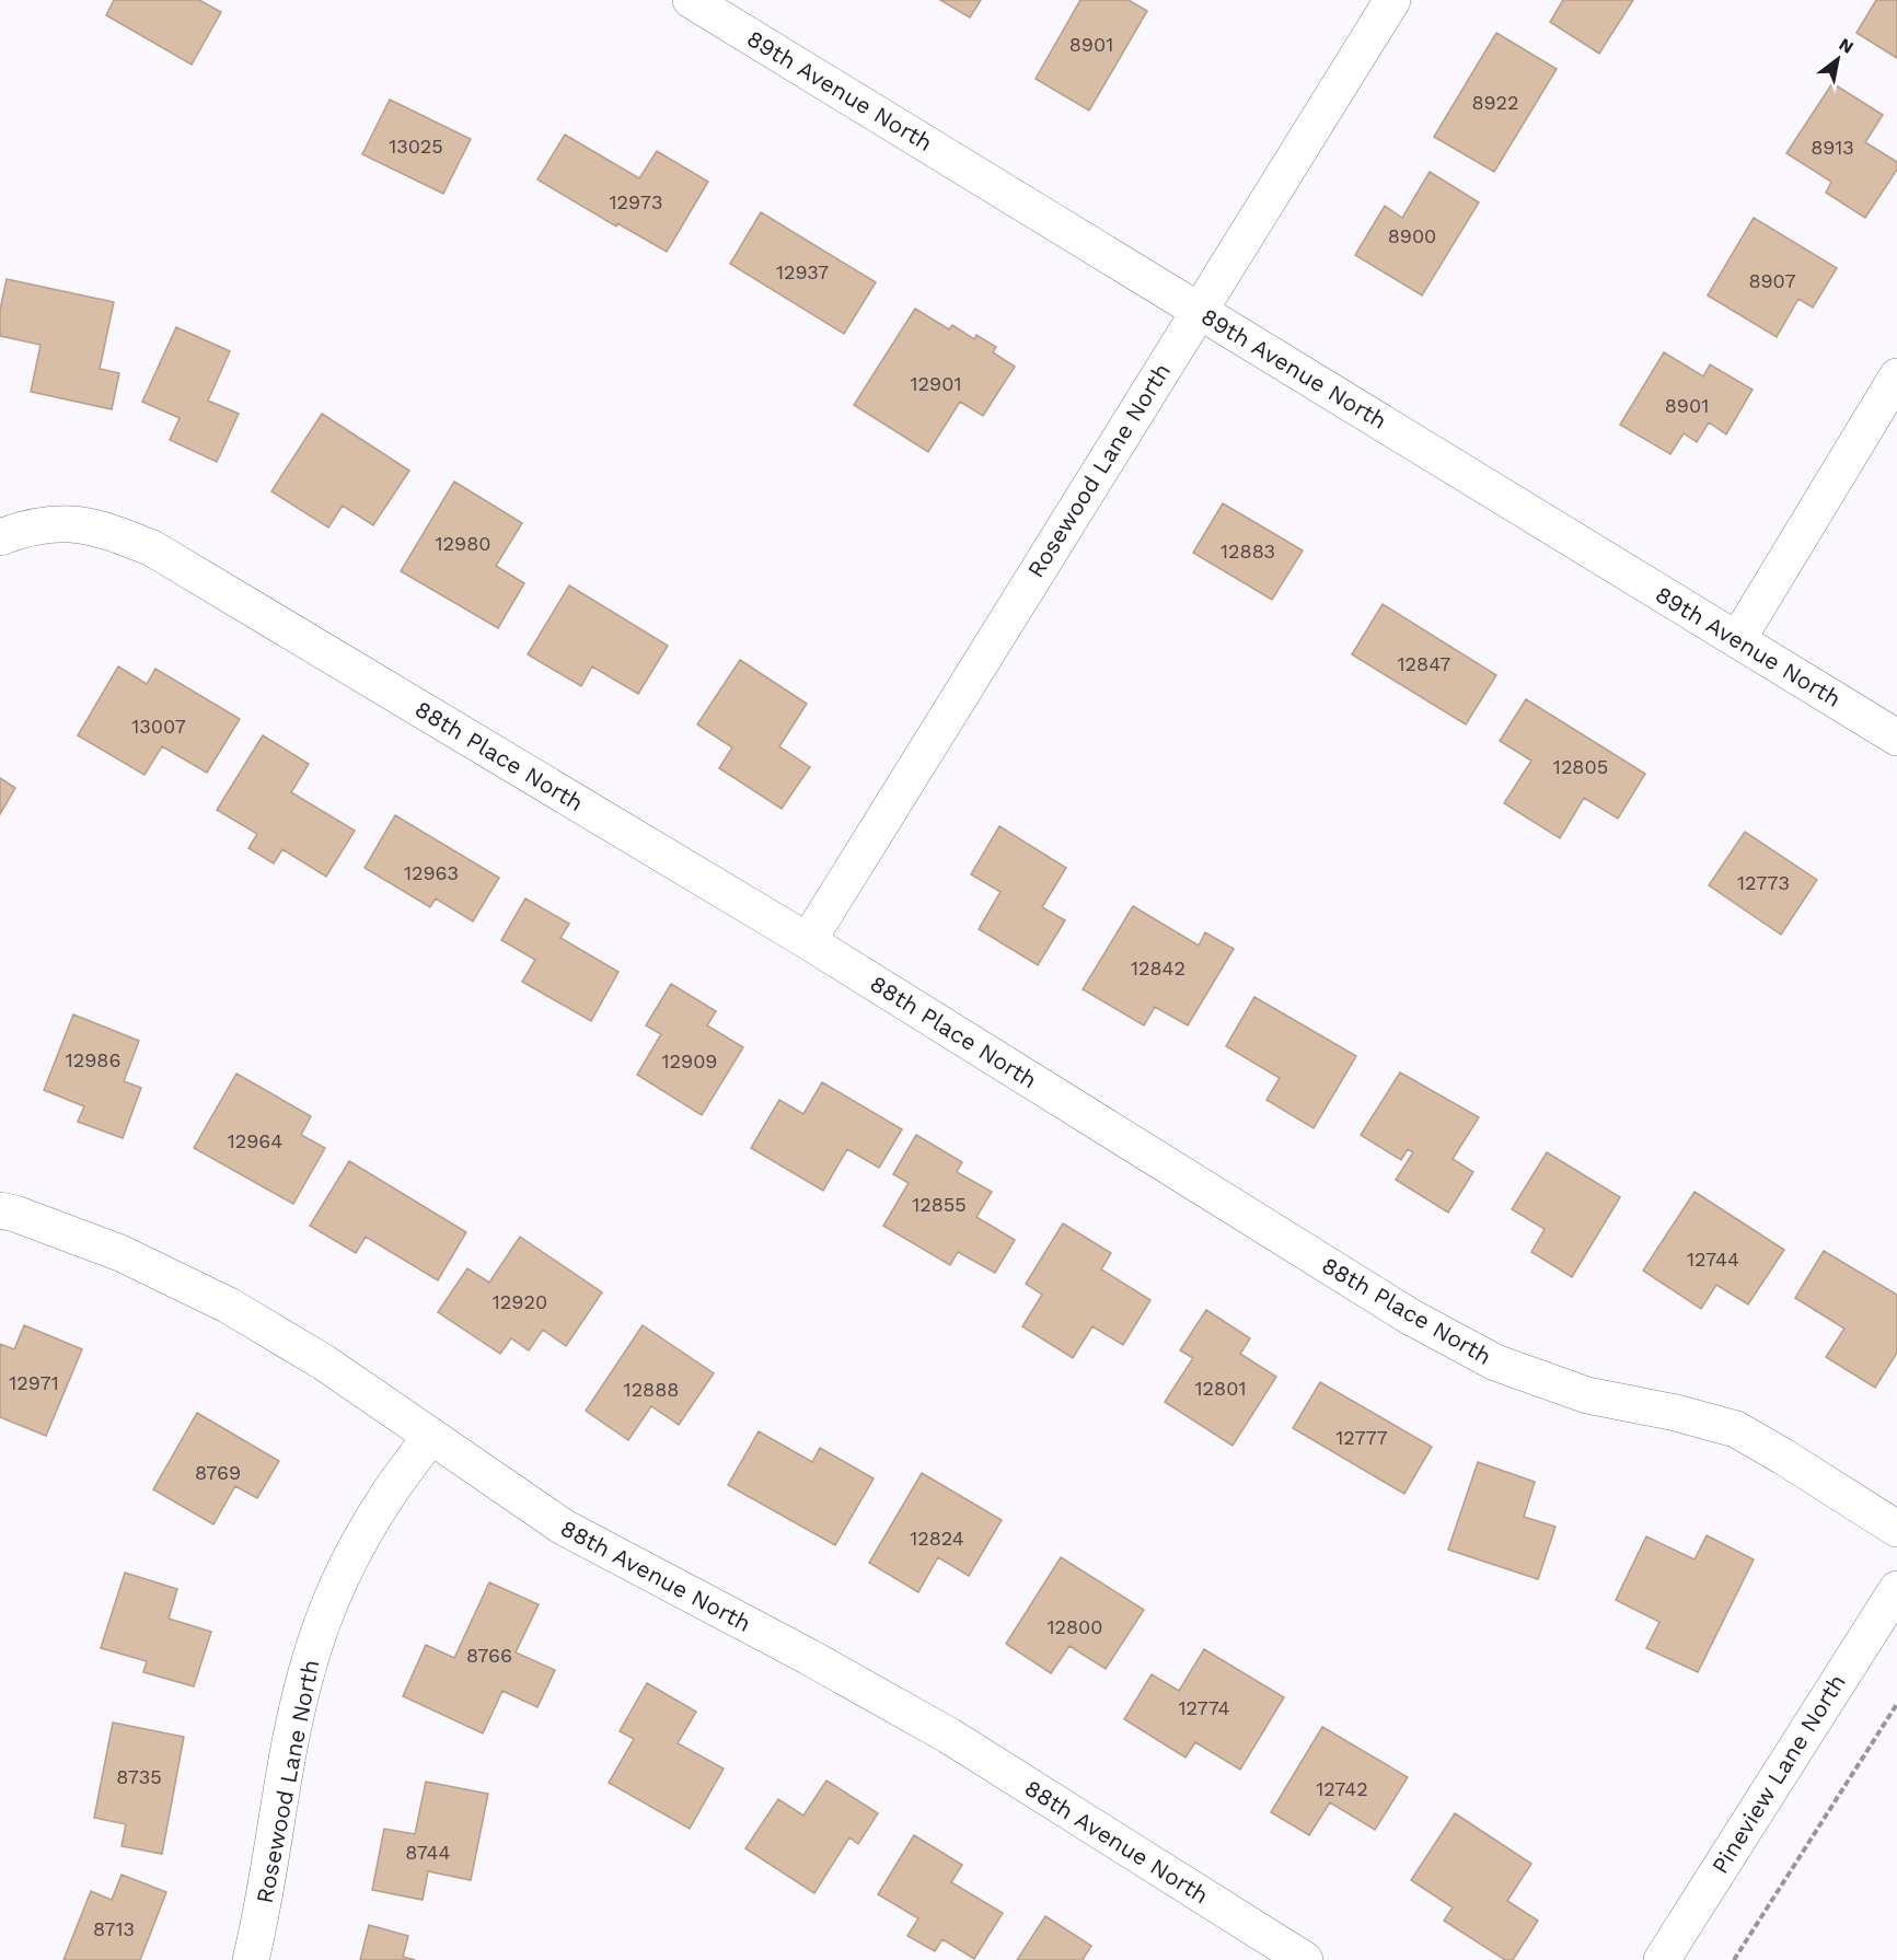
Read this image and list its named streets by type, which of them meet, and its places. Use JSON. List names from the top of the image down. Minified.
{"streets":{"street":["89th Avenue North","Rosewood Lane North","88th Place North","88th Avenue North","Pineview Lane North"]},"crossings":[["89th Avenue North","Rosewood Lane North"],["Rosewood Lane North","88th Place North"],["Rosewood Lane North","88th Avenue North"]],"house_numbers":["8901","8922","13025","8913","12973","8900","12937","8907","12901","8901","12980","12883","12847","13007","12805","12963","12773","12842","12986","12909","12964","12855","12744","12920","12971","12801","12888","12777","8769","12824","12800","8766","12774","8735","12742","8744","8713"],"north":"top right"}
